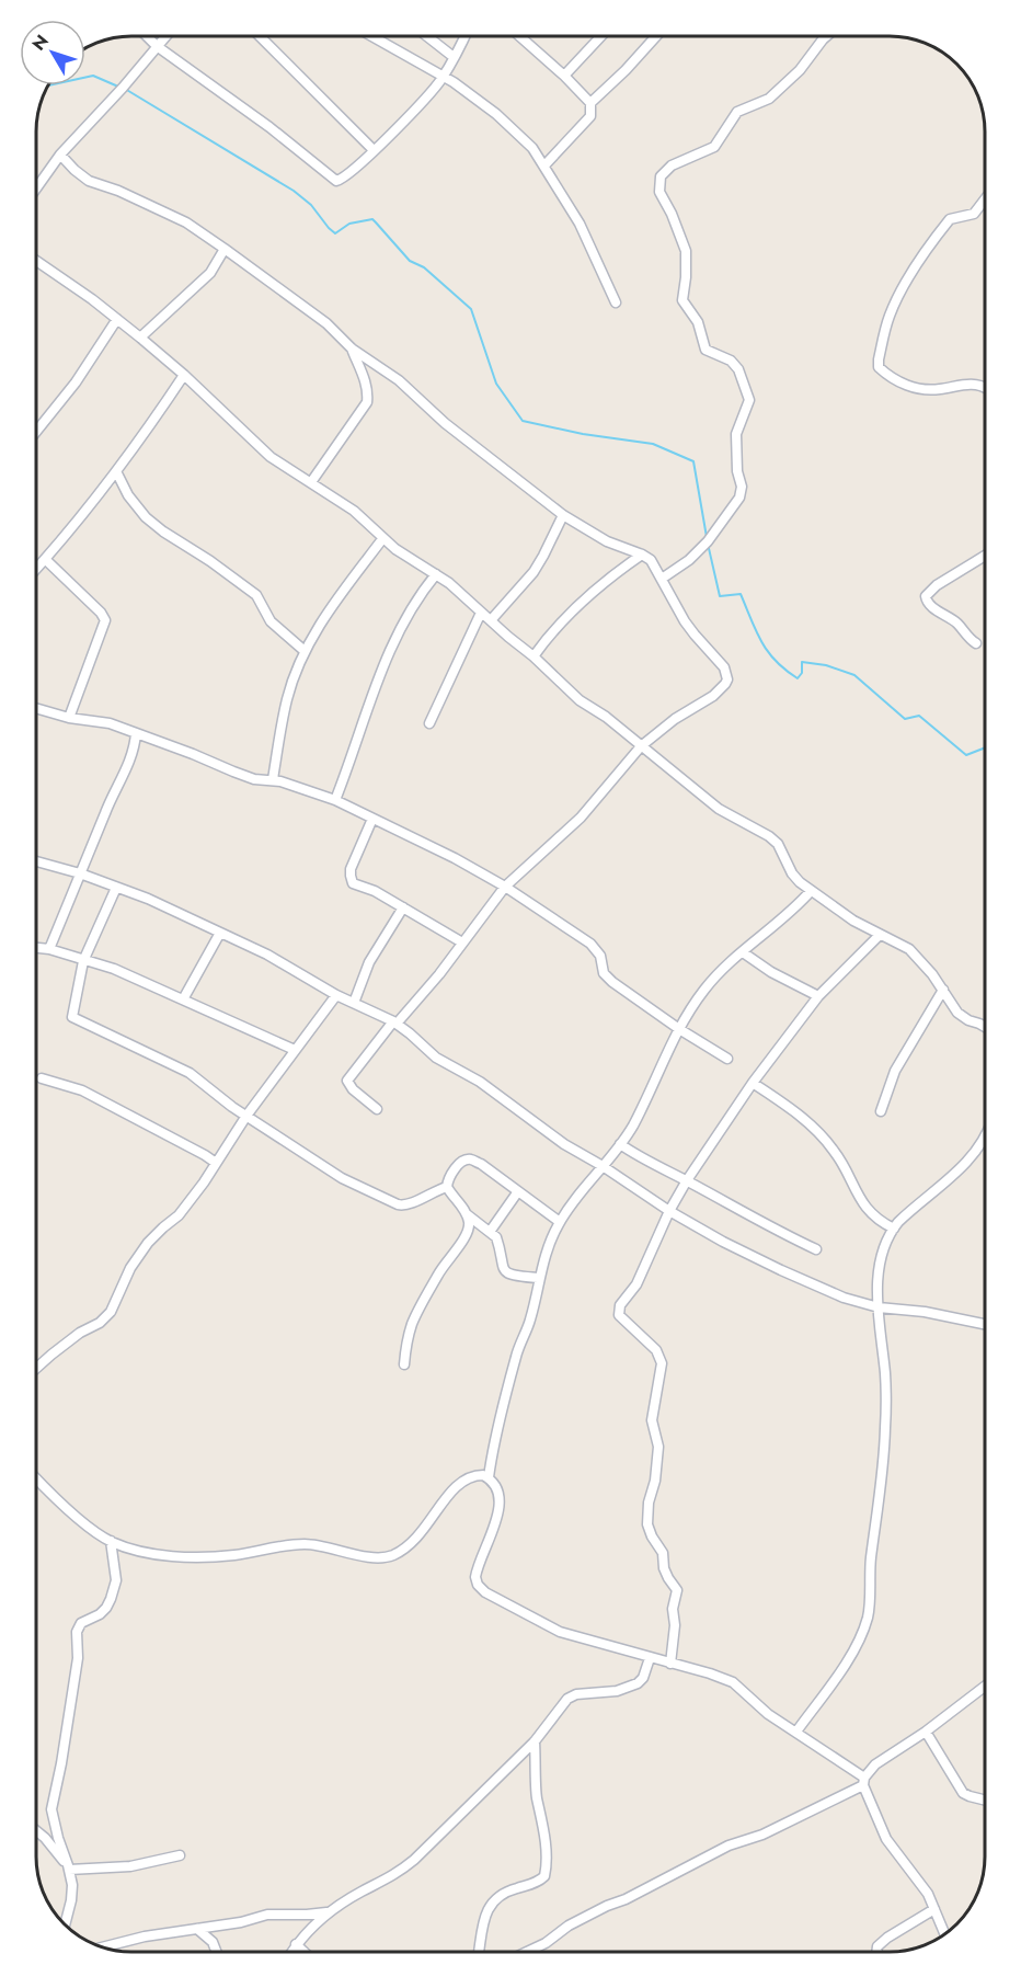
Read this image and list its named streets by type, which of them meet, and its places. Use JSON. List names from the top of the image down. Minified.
{"north":"top left"}
